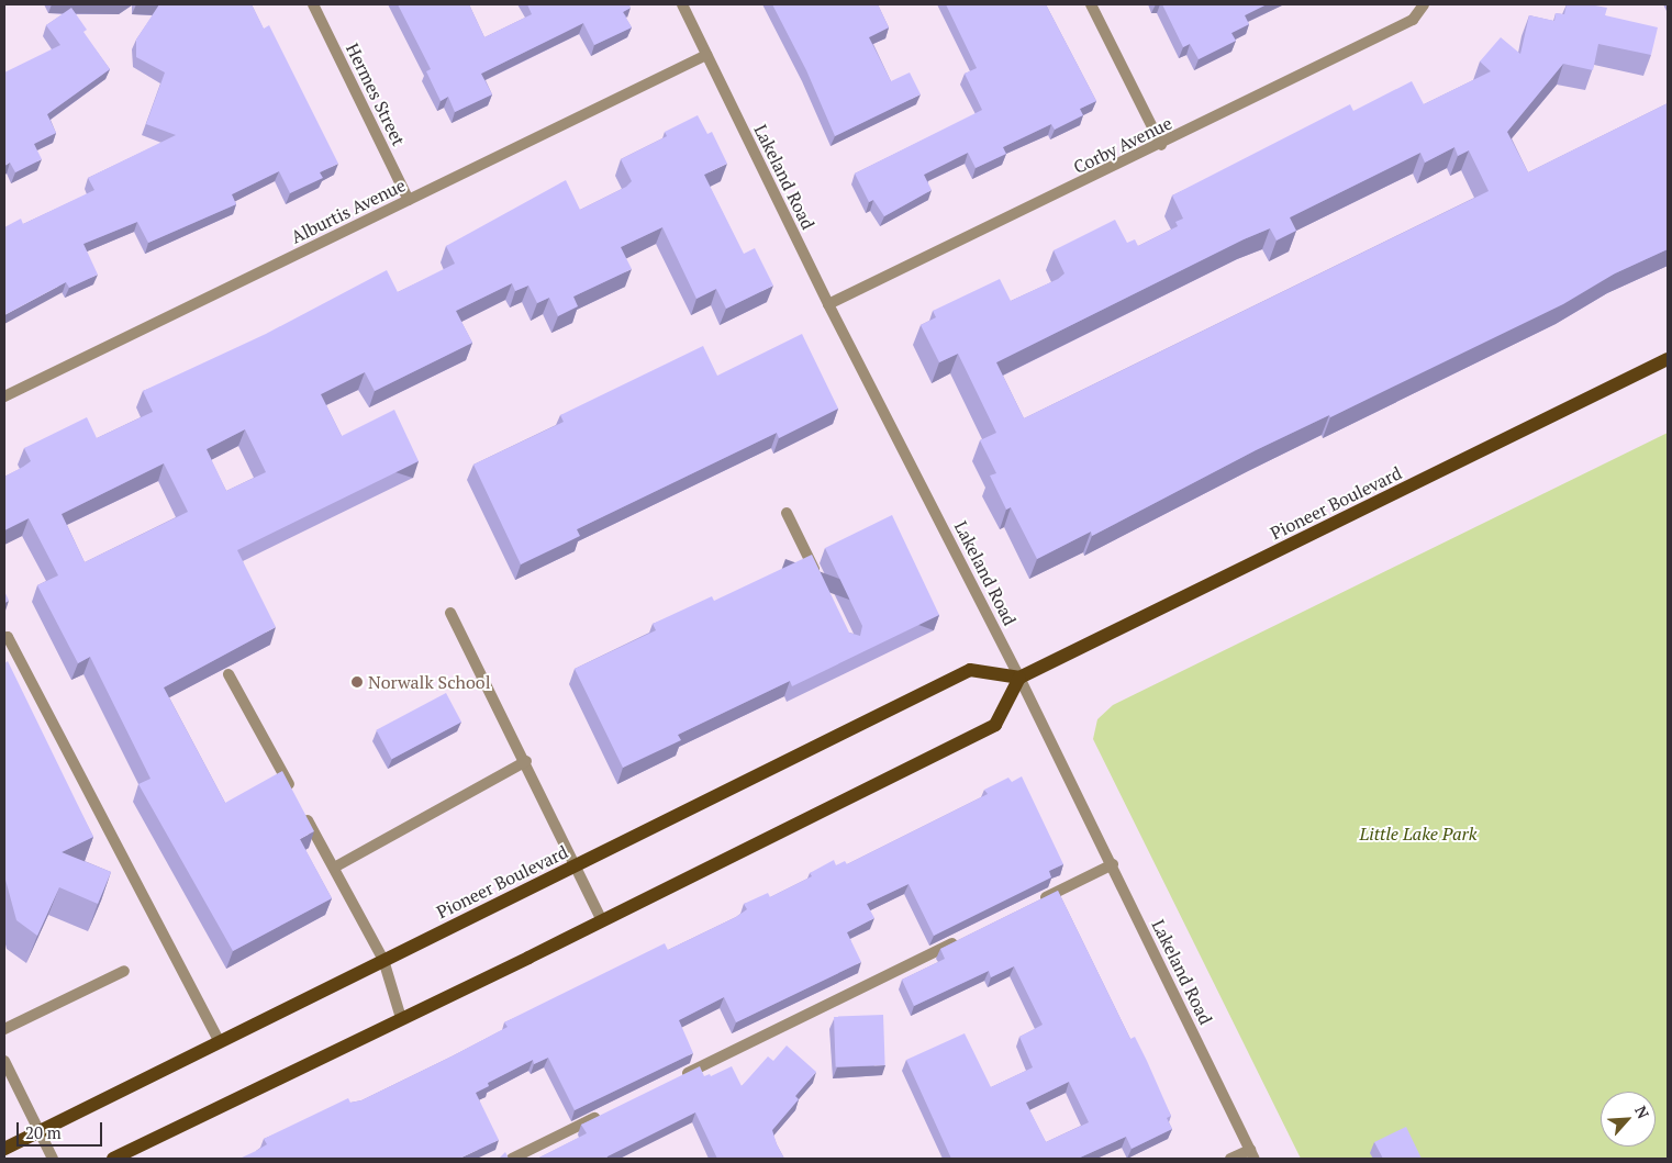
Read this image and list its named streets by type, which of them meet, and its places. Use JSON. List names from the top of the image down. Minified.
{"streets":{"main road":["Pioneer Boulevard"],"street":["Hermes Street","Corby Avenue","Lakeland Road","Alburtis Avenue"]},"crossings":[["Hermes Street","Alburtis Avenue"],["Corby Avenue","Lakeland Road"],["Lakeland Road","Alburtis Avenue"],["Lakeland Road","Pioneer Boulevard"]],"parks":["Little Lake Park"],"places":["Norwalk School"],"scale_bar":"20 m","north":"top right"}
